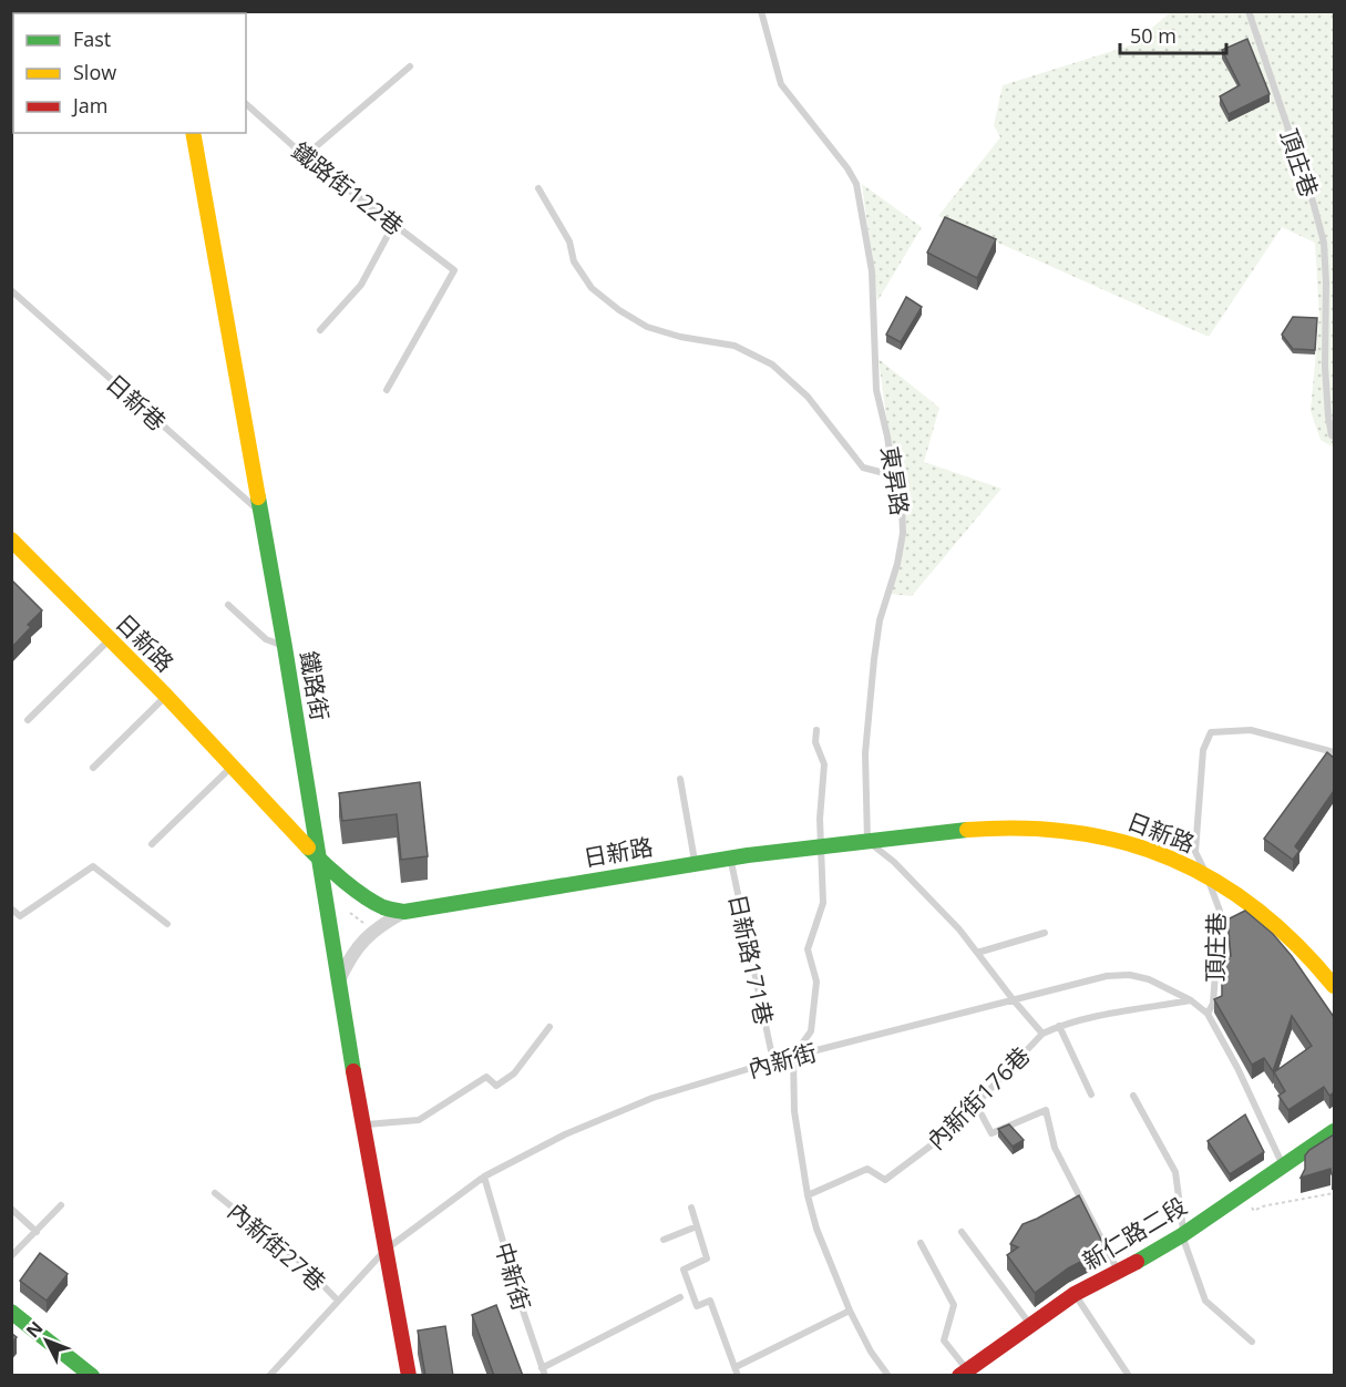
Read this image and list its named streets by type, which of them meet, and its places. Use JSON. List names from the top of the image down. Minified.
{"streets":{"street":["日新路","鐵路街","新仁路二段"],"lane":["頂庄巷","鐵路街122巷","日新巷","東昇路","日新路171巷","內新街","內新街176巷","內新街27巷","中新街"]},"crossings":[["頂庄巷","日新路"],["頂庄巷","內新街"],["日新巷","鐵路街"],["東昇路","日新路"],["日新路","鐵路街"],["日新路","日新路171巷"],["鐵路街","內新街"],["日新路171巷","內新街"],["內新街","內新街176巷"],["內新街","新仁路二段"],["內新街","內新街27巷"],["內新街","中新街"]],"legend":["Fast","Slow","Jam"],"scale_bar":"50 m","north":"top left"}
